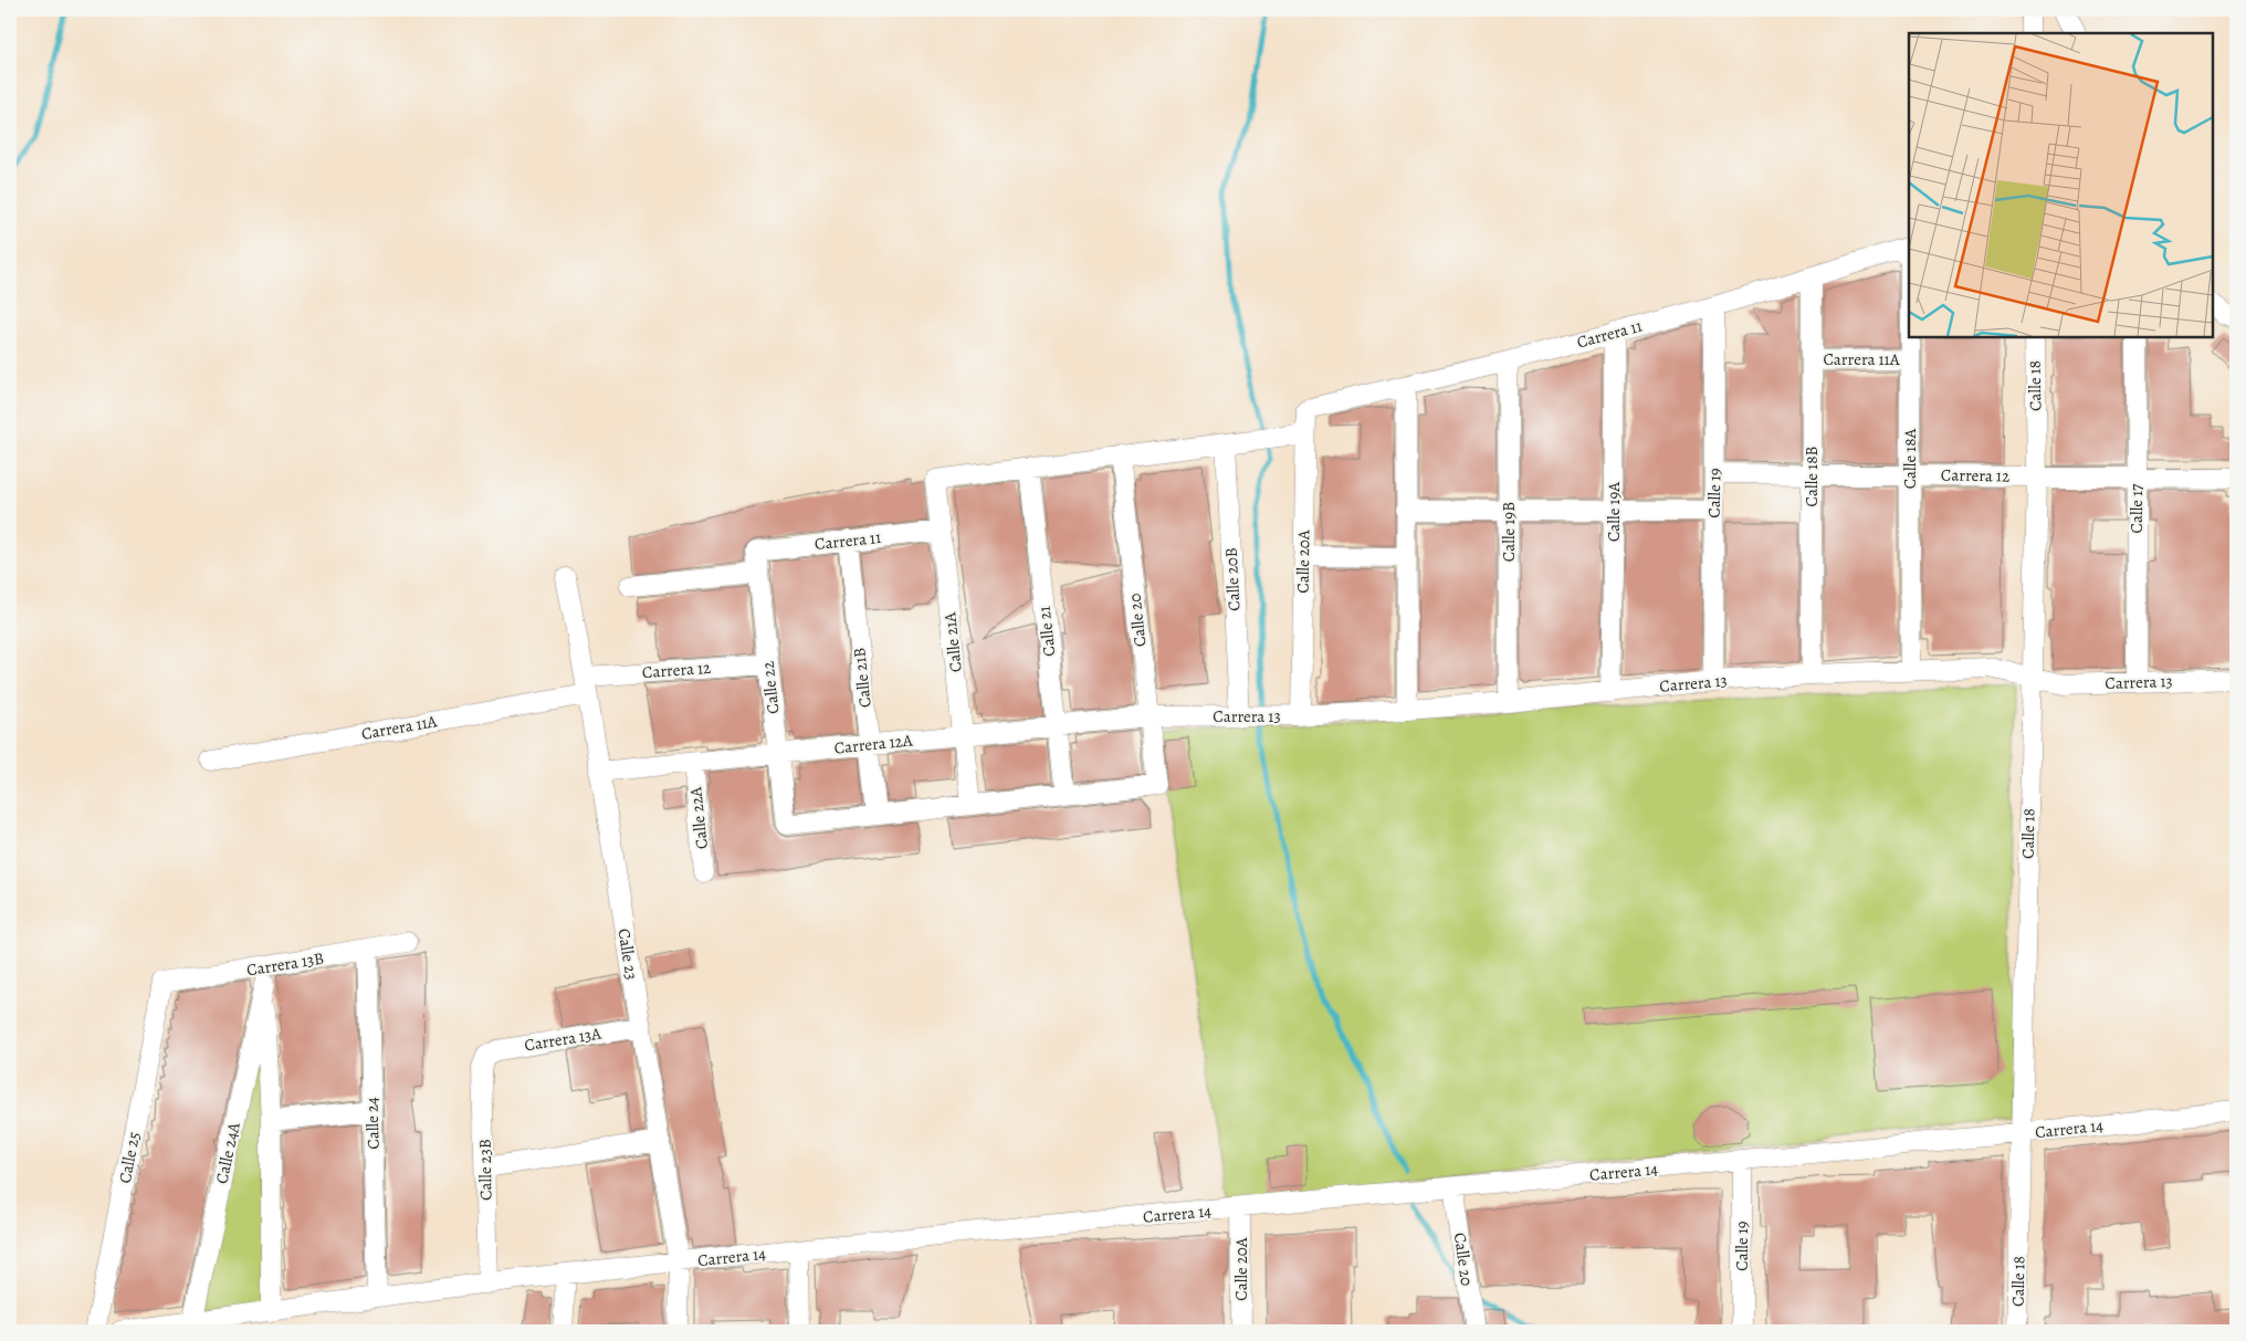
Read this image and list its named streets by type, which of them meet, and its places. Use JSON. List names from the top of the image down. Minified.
{"streets":{"street":["Carrera 11","Carrera 11A","Calle 18","Calle 18A","Carrera 12","Calle 18B","Calle 19","Calle 17","Calle 19A","Calle 19B","Calle 20A","Calle 20B","Calle 20","Calle 21","Calle 21A","Calle 21B","Carrera 13","Calle 22","Carrera 12A","Calle 22A","Calle 23","Carrera 13B","Carrera 13A","Calle 24","Carrera 14","Calle 24A","Calle 25","Calle 23B"]},"crossings":[["Carrera 11","Calle 18B"],["Carrera 11","Calle 19"],["Carrera 11","Calle 19A"],["Carrera 11","Calle 19B"],["Carrera 11","Calle 20A"],["Carrera 11","Calle 21A"],["Carrera 11","Calle 21B"],["Carrera 11","Calle 22"],["Carrera 11A","Calle 18A"],["Carrera 11A","Carrera 12"],["Carrera 11A","Calle 18B"],["Carrera 11A","Calle 23"],["Calle 18","Carrera 12"],["Calle 18","Carrera 13"],["Calle 18","Carrera 14"],["Calle 18A","Carrera 12"],["Calle 18A","Carrera 13"],["Carrera 12","Calle 18B"],["Carrera 12","Calle 19"],["Carrera 12","Calle 17"],["Carrera 12","Calle 22"],["Carrera 12","Calle 23"],["Calle 18B","Carrera 13"],["Calle 19","Carrera 13"],["Calle 19","Carrera 14"],["Calle 17","Carrera 13"],["Calle 19A","Carrera 13"],["Calle 19B","Carrera 13"],["Calle 20A","Carrera 13"],["Calle 20A","Carrera 14"],["Calle 20B","Carrera 13"],["Calle 20","Calle 21"],["Calle 20","Carrera 13"],["Calle 20","Carrera 12A"],["Calle 20","Carrera 14"],["Calle 21","Calle 21A"],["Calle 21","Carrera 12A"],["Calle 21A","Carrera 12A"],["Calle 21B","Calle 22"],["Calle 21B","Carrera 12A"],["Carrera 13","Carrera 12A"],["Calle 22","Carrera 12A"],["Carrera 12A","Calle 22A"],["Carrera 12A","Calle 23"],["Calle 23","Carrera 13A"],["Calle 23","Carrera 14"],["Carrera 13B","Calle 24"],["Carrera 13B","Calle 24A"],["Carrera 13B","Calle 25"],["Carrera 13A","Calle 23B"],["Calle 24","Carrera 14"],["Carrera 14","Calle 24A"],["Carrera 14","Calle 23B"]]}
